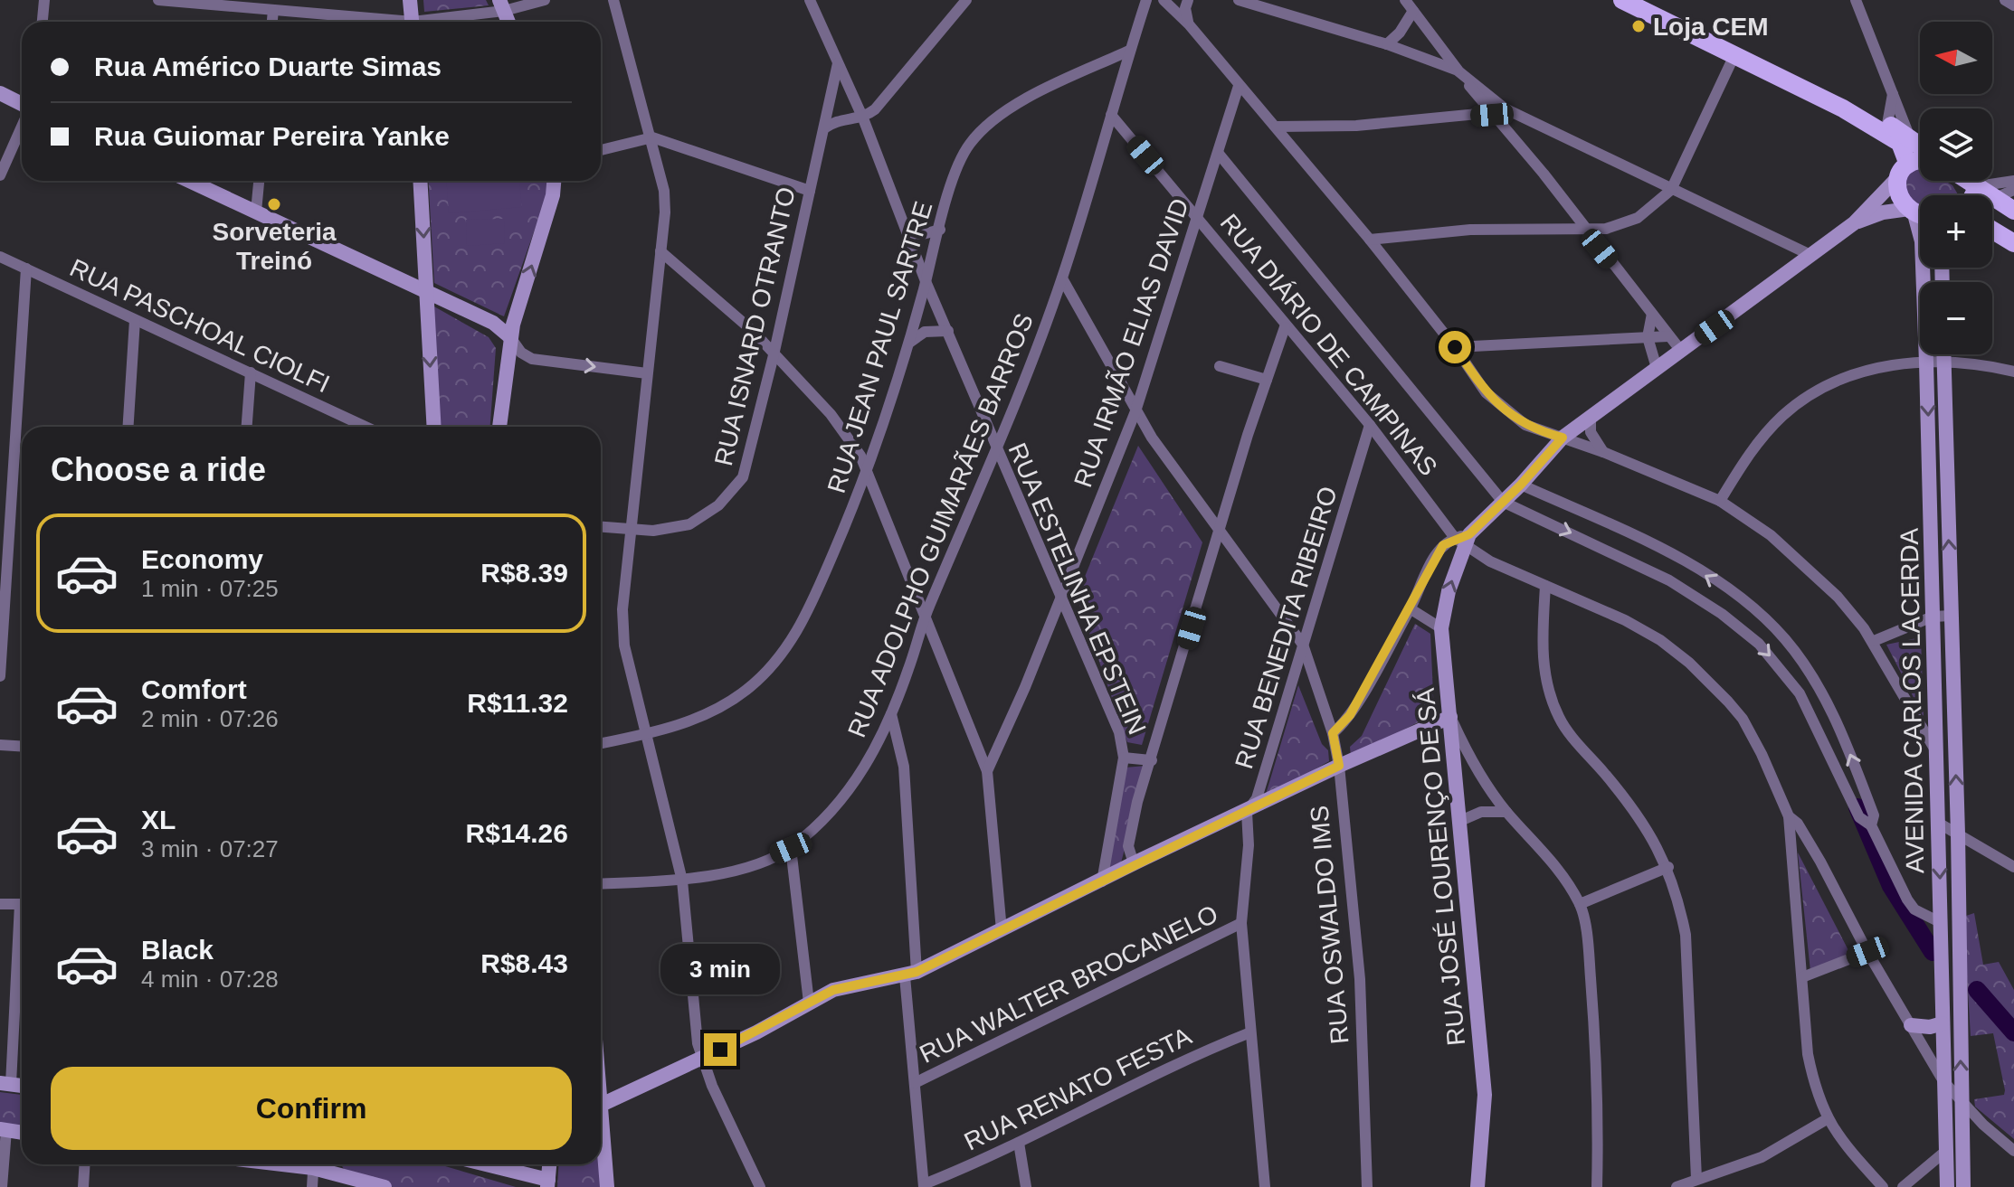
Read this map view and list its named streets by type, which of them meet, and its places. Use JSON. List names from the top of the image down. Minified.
{"streets":{"main road":["AVENIDA CARLOS LACERDA","RUA JOSÉ LOURENÇO DE SÁ"],"street":["RUA PASCHOAL CIOLFI","RUA ISNARD OTRANTO","RUA IRMÃO ELIAS DAVID","RUA DIÁRIO DE CAMPINAS","RUA JEAN PAUL SARTRE","RUA ADOLPHO GUIMARÃES BARROS","RUA ESTELINHA EPSTEIN","RUA BENEDITA RIBEIRO","RUA OSWALDO IMS","RUA WALTER BROCANELO","RUA RENATO FESTA"]},"crossings":[["RUA ISNARD OTRANTO","RUA ESTELINHA EPSTEIN"],["RUA IRMÃO ELIAS DAVID","RUA DIÁRIO DE CAMPINAS"],["RUA IRMÃO ELIAS DAVID","RUA ESTELINHA EPSTEIN"],["RUA IRMÃO ELIAS DAVID","RUA OSWALDO IMS"],["RUA DIÁRIO DE CAMPINAS","RUA ADOLPHO GUIMARÃES BARROS"],["RUA DIÁRIO DE CAMPINAS","RUA BENEDITA RIBEIRO"],["RUA DIÁRIO DE CAMPINAS","RUA JOSÉ LOURENÇO DE SÁ"],["RUA JEAN PAUL SARTRE","RUA ADOLPHO GUIMARÃES BARROS"],["RUA JEAN PAUL SARTRE","RUA ESTELINHA EPSTEIN"],["RUA ADOLPHO GUIMARÃES BARROS","RUA ESTELINHA EPSTEIN"],["RUA ADOLPHO GUIMARÃES BARROS","RUA OSWALDO IMS"],["RUA BENEDITA RIBEIRO","RUA OSWALDO IMS"],["RUA BENEDITA RIBEIRO","RUA WALTER BROCANELO"],["RUA BENEDITA RIBEIRO","RUA RENATO FESTA"]],"places":["Loja CEM","Sorveteria Treinó"],"north":"left","page":{"map_buttons":["+","−"],"banner":["Rua Américo Duarte Simas","Rua Guiomar Pereira Yanke"],"heading":"Choose a ride","list":[{"name":"Economy","note":"1 min · 07:25","value":"R$8.39"},{"name":"Comfort","note":"2 min · 07:26","value":"R$11.32"},{"name":"XL","note":"3 min · 07:27","value":"R$14.26"},{"name":"Black","note":"4 min · 07:28","value":"R$8.43"}],"bubble":"3 min","buttons":"Confirm"}}
